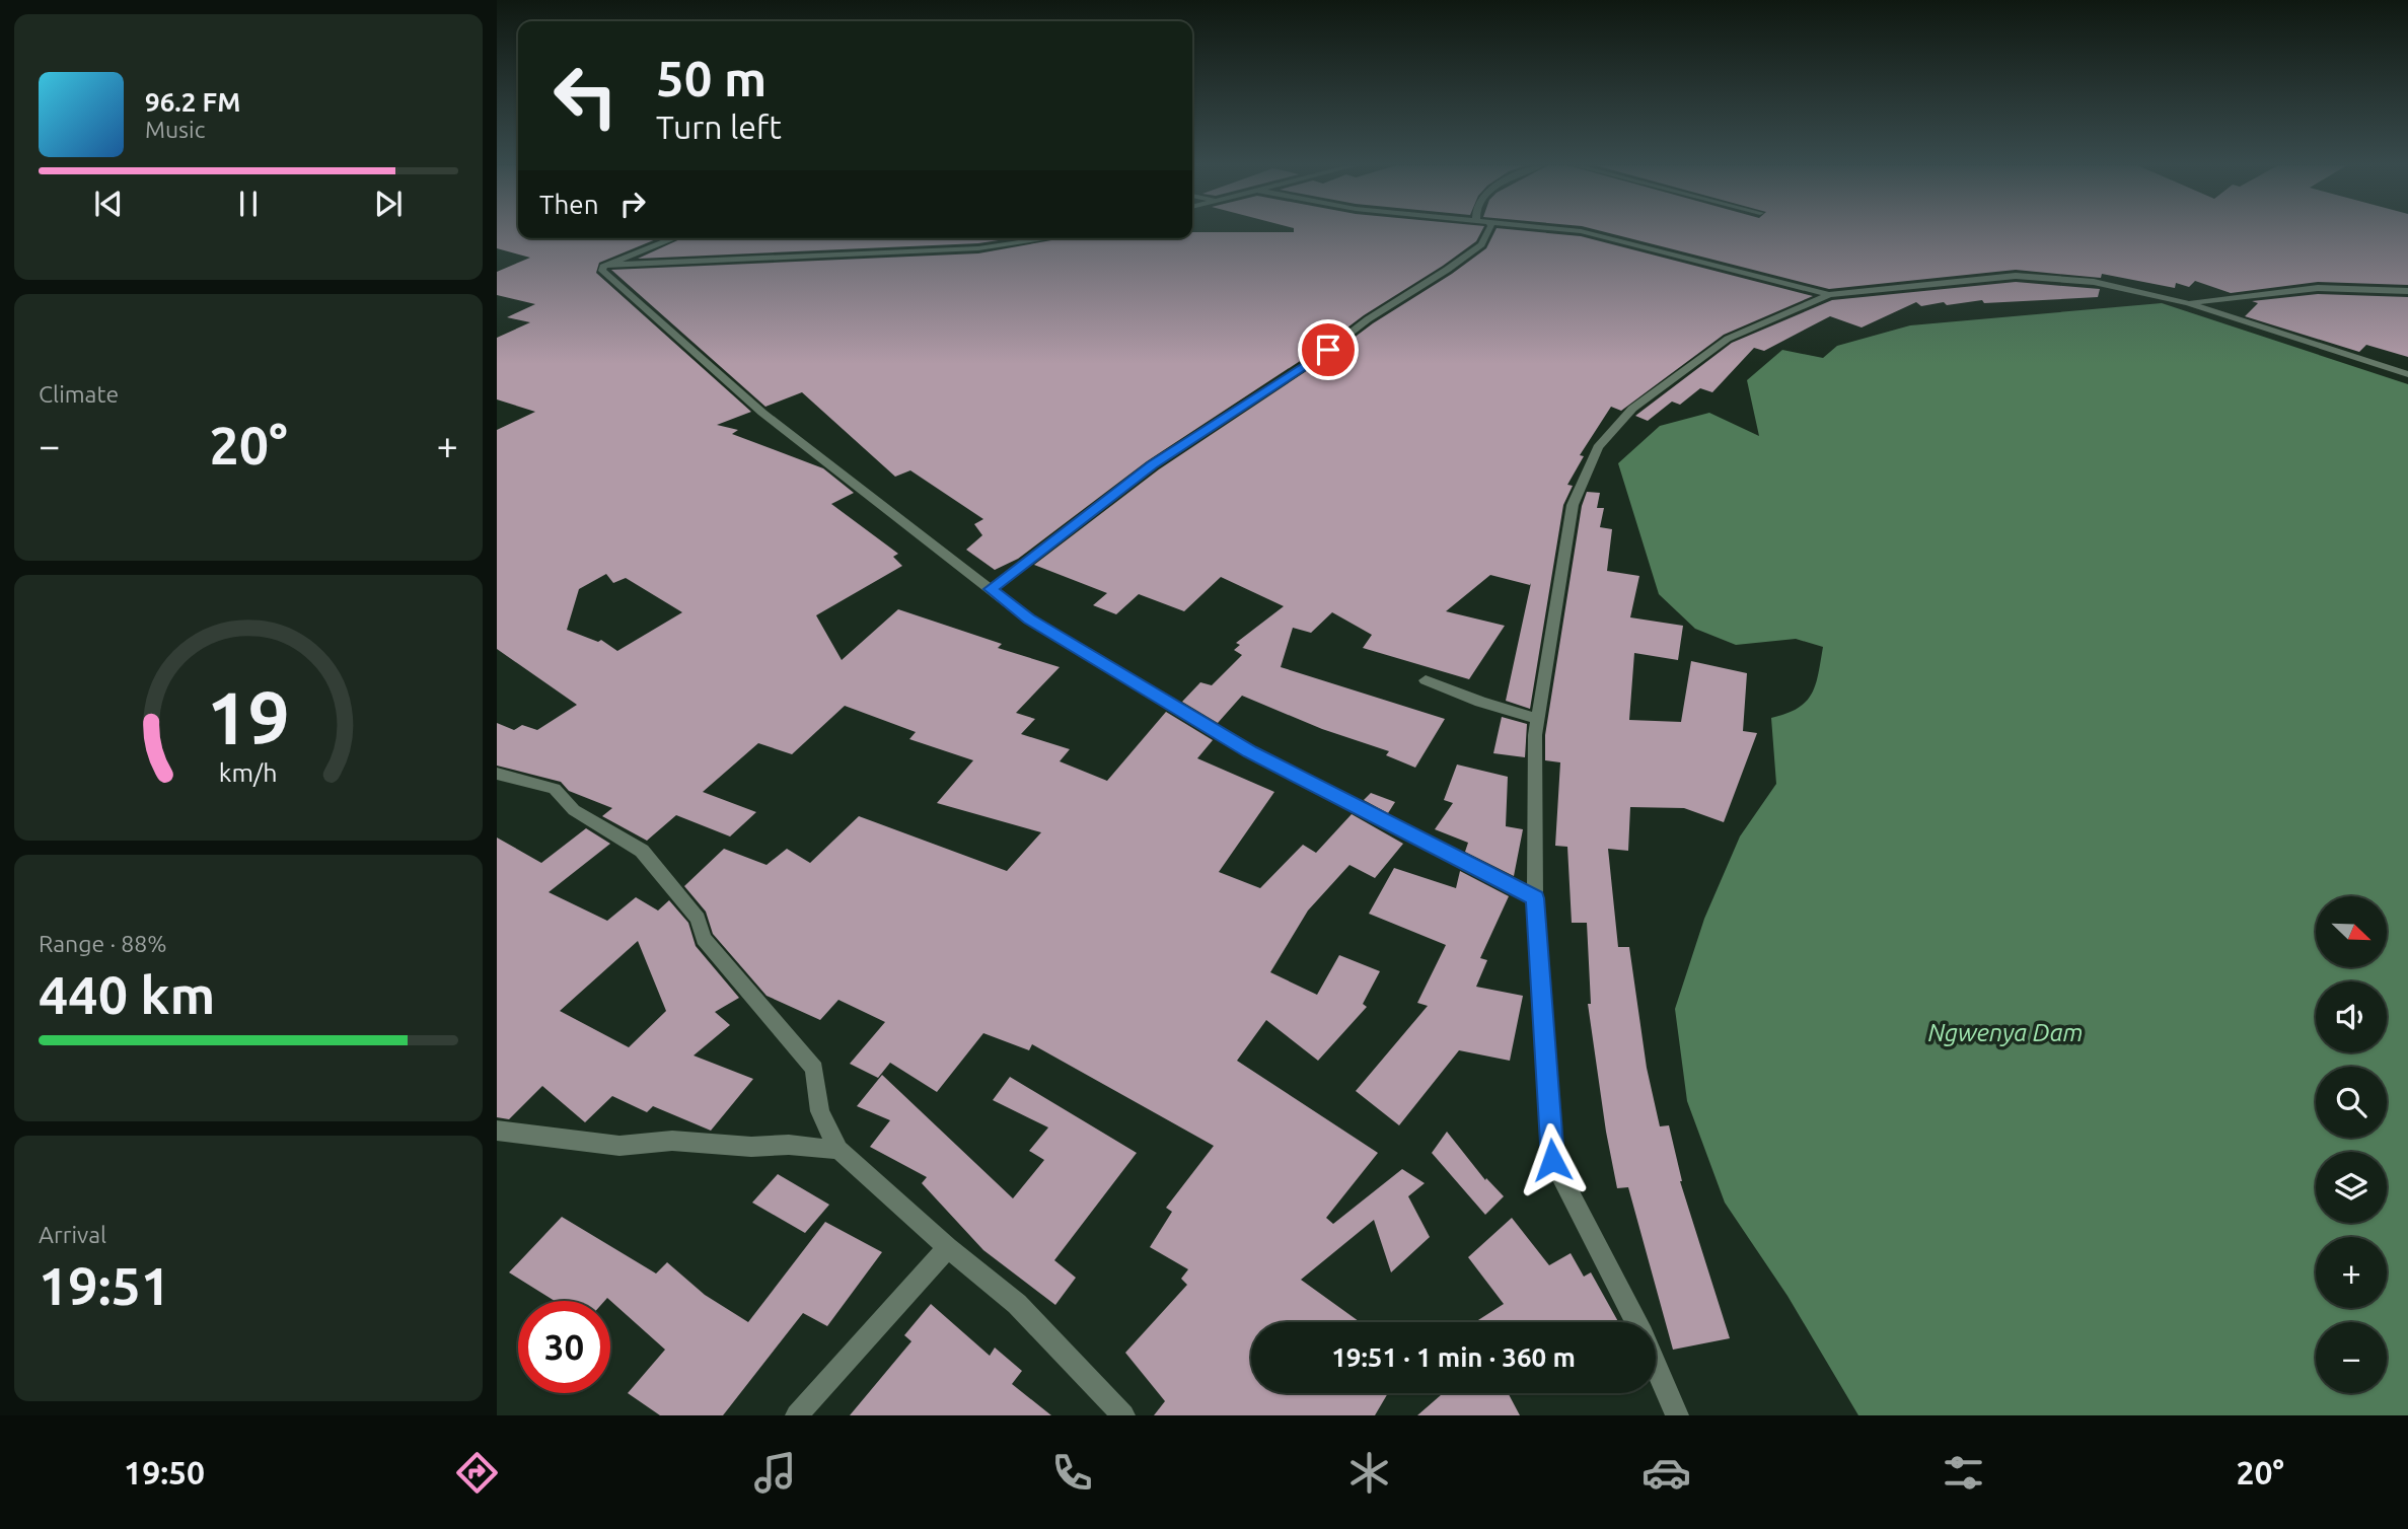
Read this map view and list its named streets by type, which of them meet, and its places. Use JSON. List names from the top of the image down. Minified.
{"water":["Ngwenya Dam"],"north":"bottom right","page":{"turn":["50 m","Turn left"],"song":["96.2 FM","Music"],"then":"Then","tile":["Climate",["Range · 88%","440 km"],["Arrival","19:51"]],"heat":["−","20°","+"],"map_buttons":["+","−"],"limit":"30","trip":"19:51 · 1 min · 360 m","tabs":["19:50","20°"],"gauge":["19","km/h"]}}
